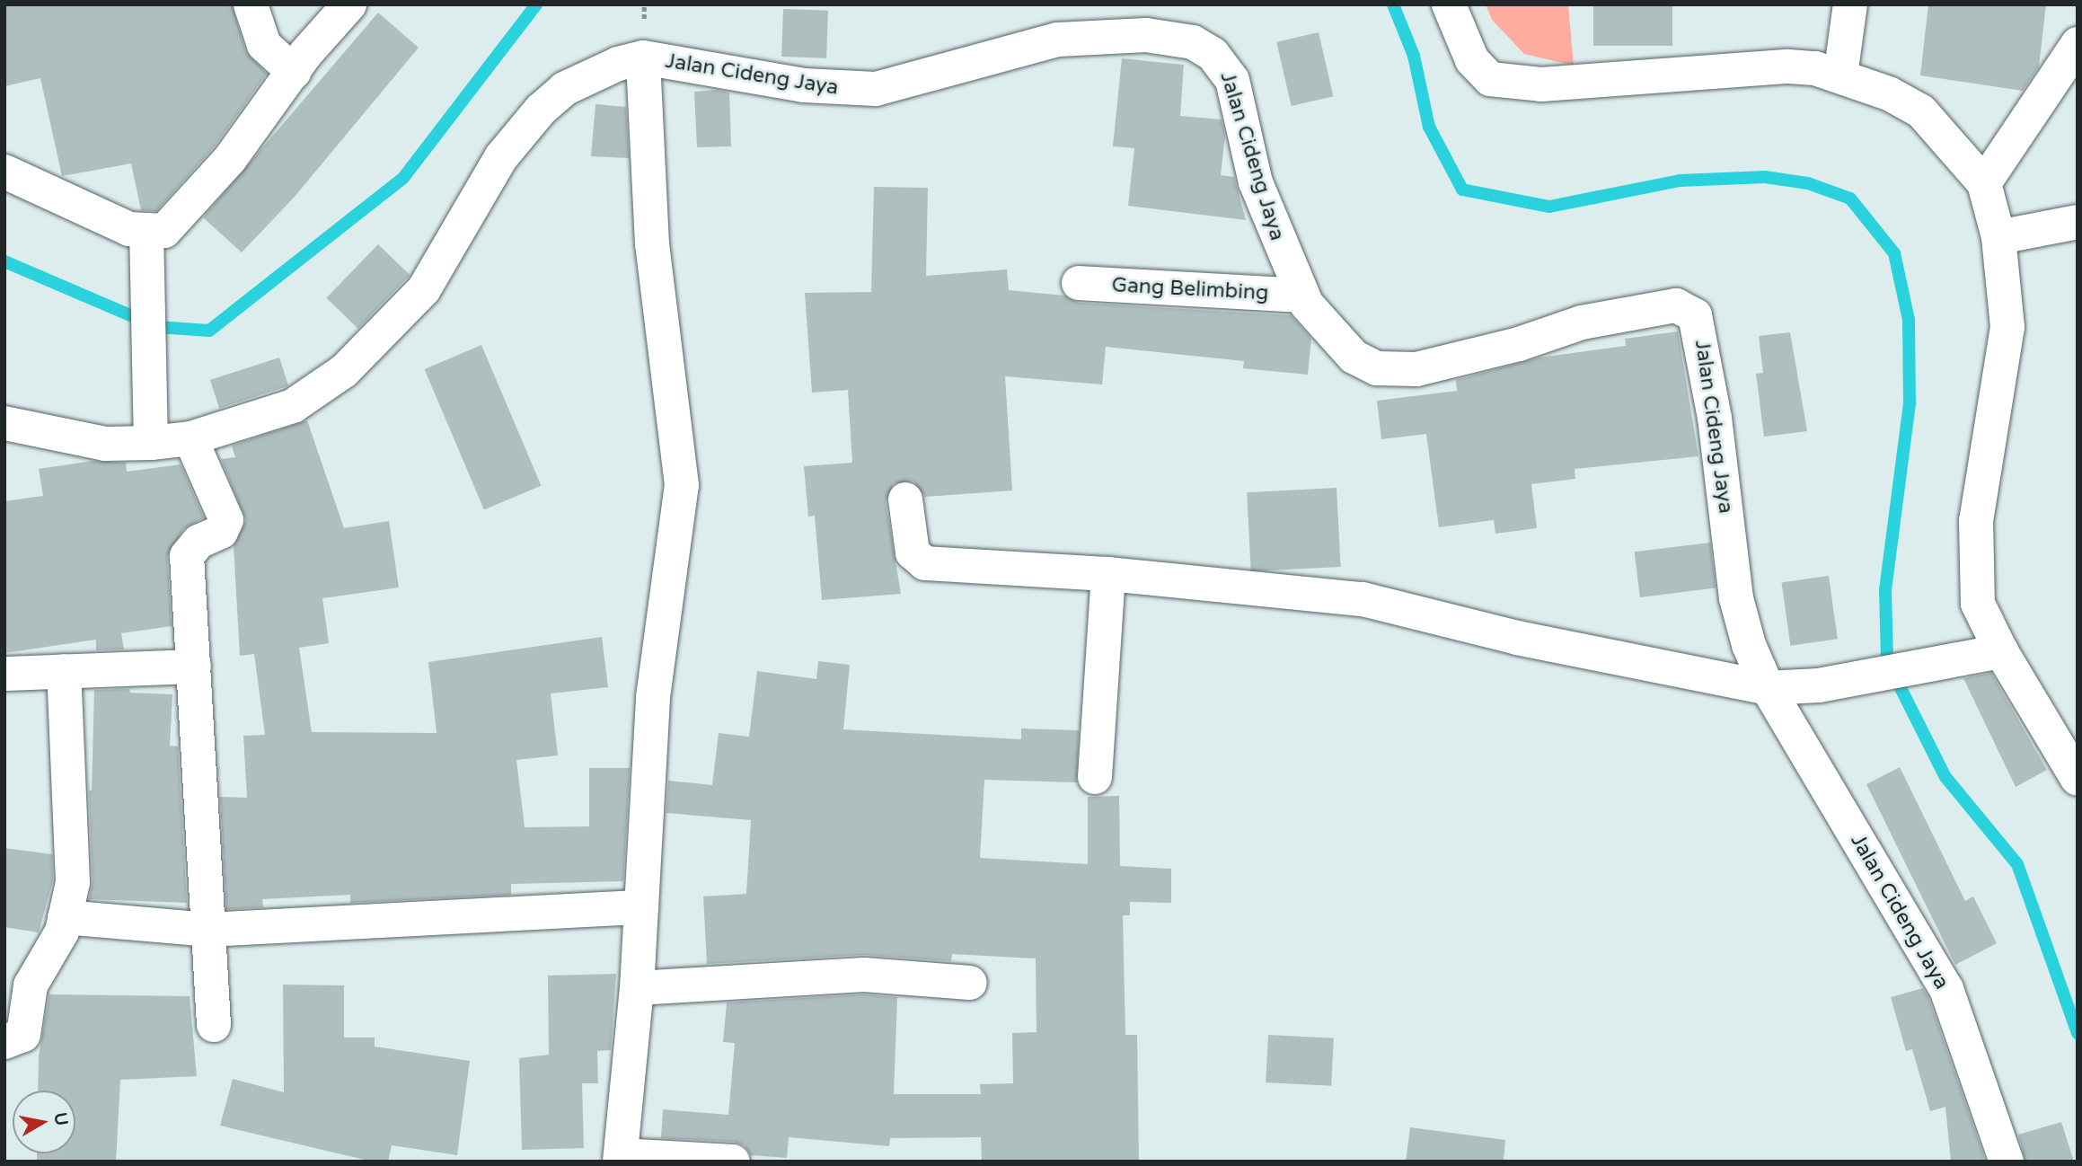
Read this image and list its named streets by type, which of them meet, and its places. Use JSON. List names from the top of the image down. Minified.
{"streets":{"street":["Jalan Cideng Jaya","Gang Belimbing"]},"crossings":[["Jalan Cideng Jaya","Gang Belimbing"]],"north":"right"}
